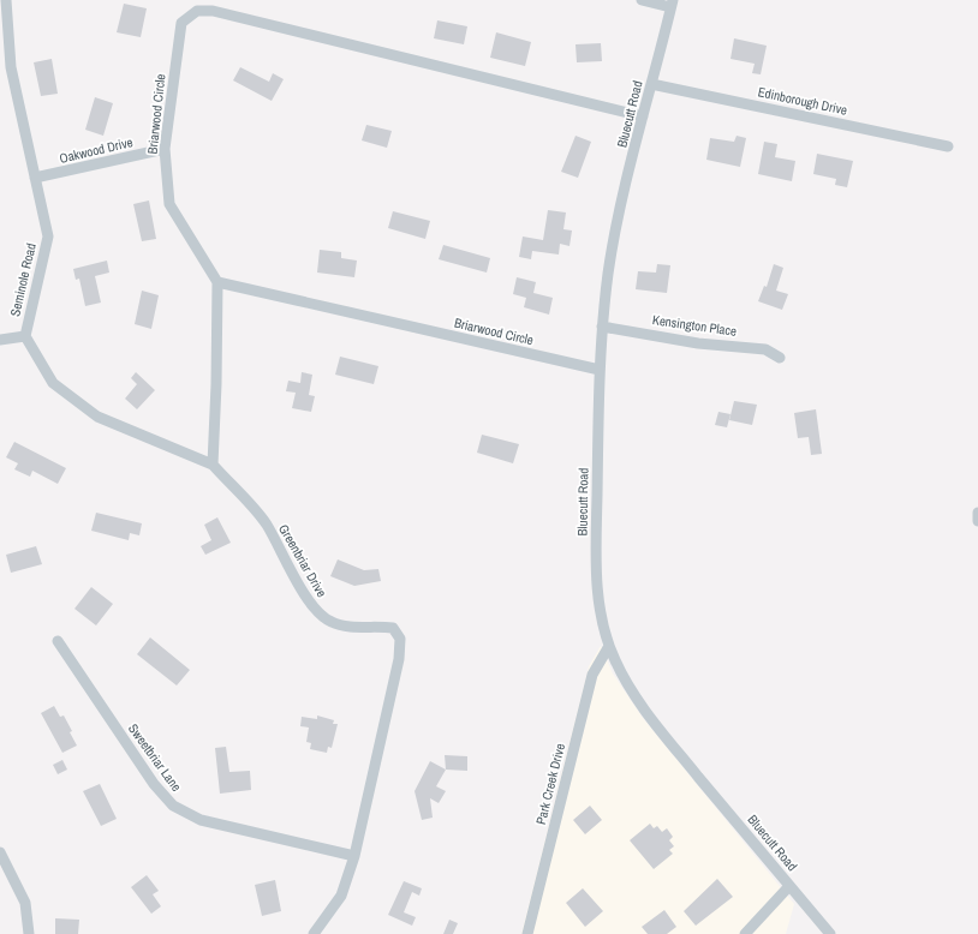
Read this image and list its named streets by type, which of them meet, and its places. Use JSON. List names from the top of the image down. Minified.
{"streets":{"street":["Edinborough Drive","Briarwood Circle","Bluecutt Road","Oakwood Drive","Seminole Road","Kensington Place","Greenbriar Drive","Sweetbriar Lane","Park Creek Drive"]},"crossings":[["Edinborough Drive","Bluecutt Road"],["Briarwood Circle","Bluecutt Road"],["Briarwood Circle","Oakwood Drive"],["Bluecutt Road","Kensington Place"],["Bluecutt Road","Park Creek Drive"],["Oakwood Drive","Seminole Road"],["Seminole Road","Greenbriar Drive"],["Greenbriar Drive","Sweetbriar Lane"]]}
